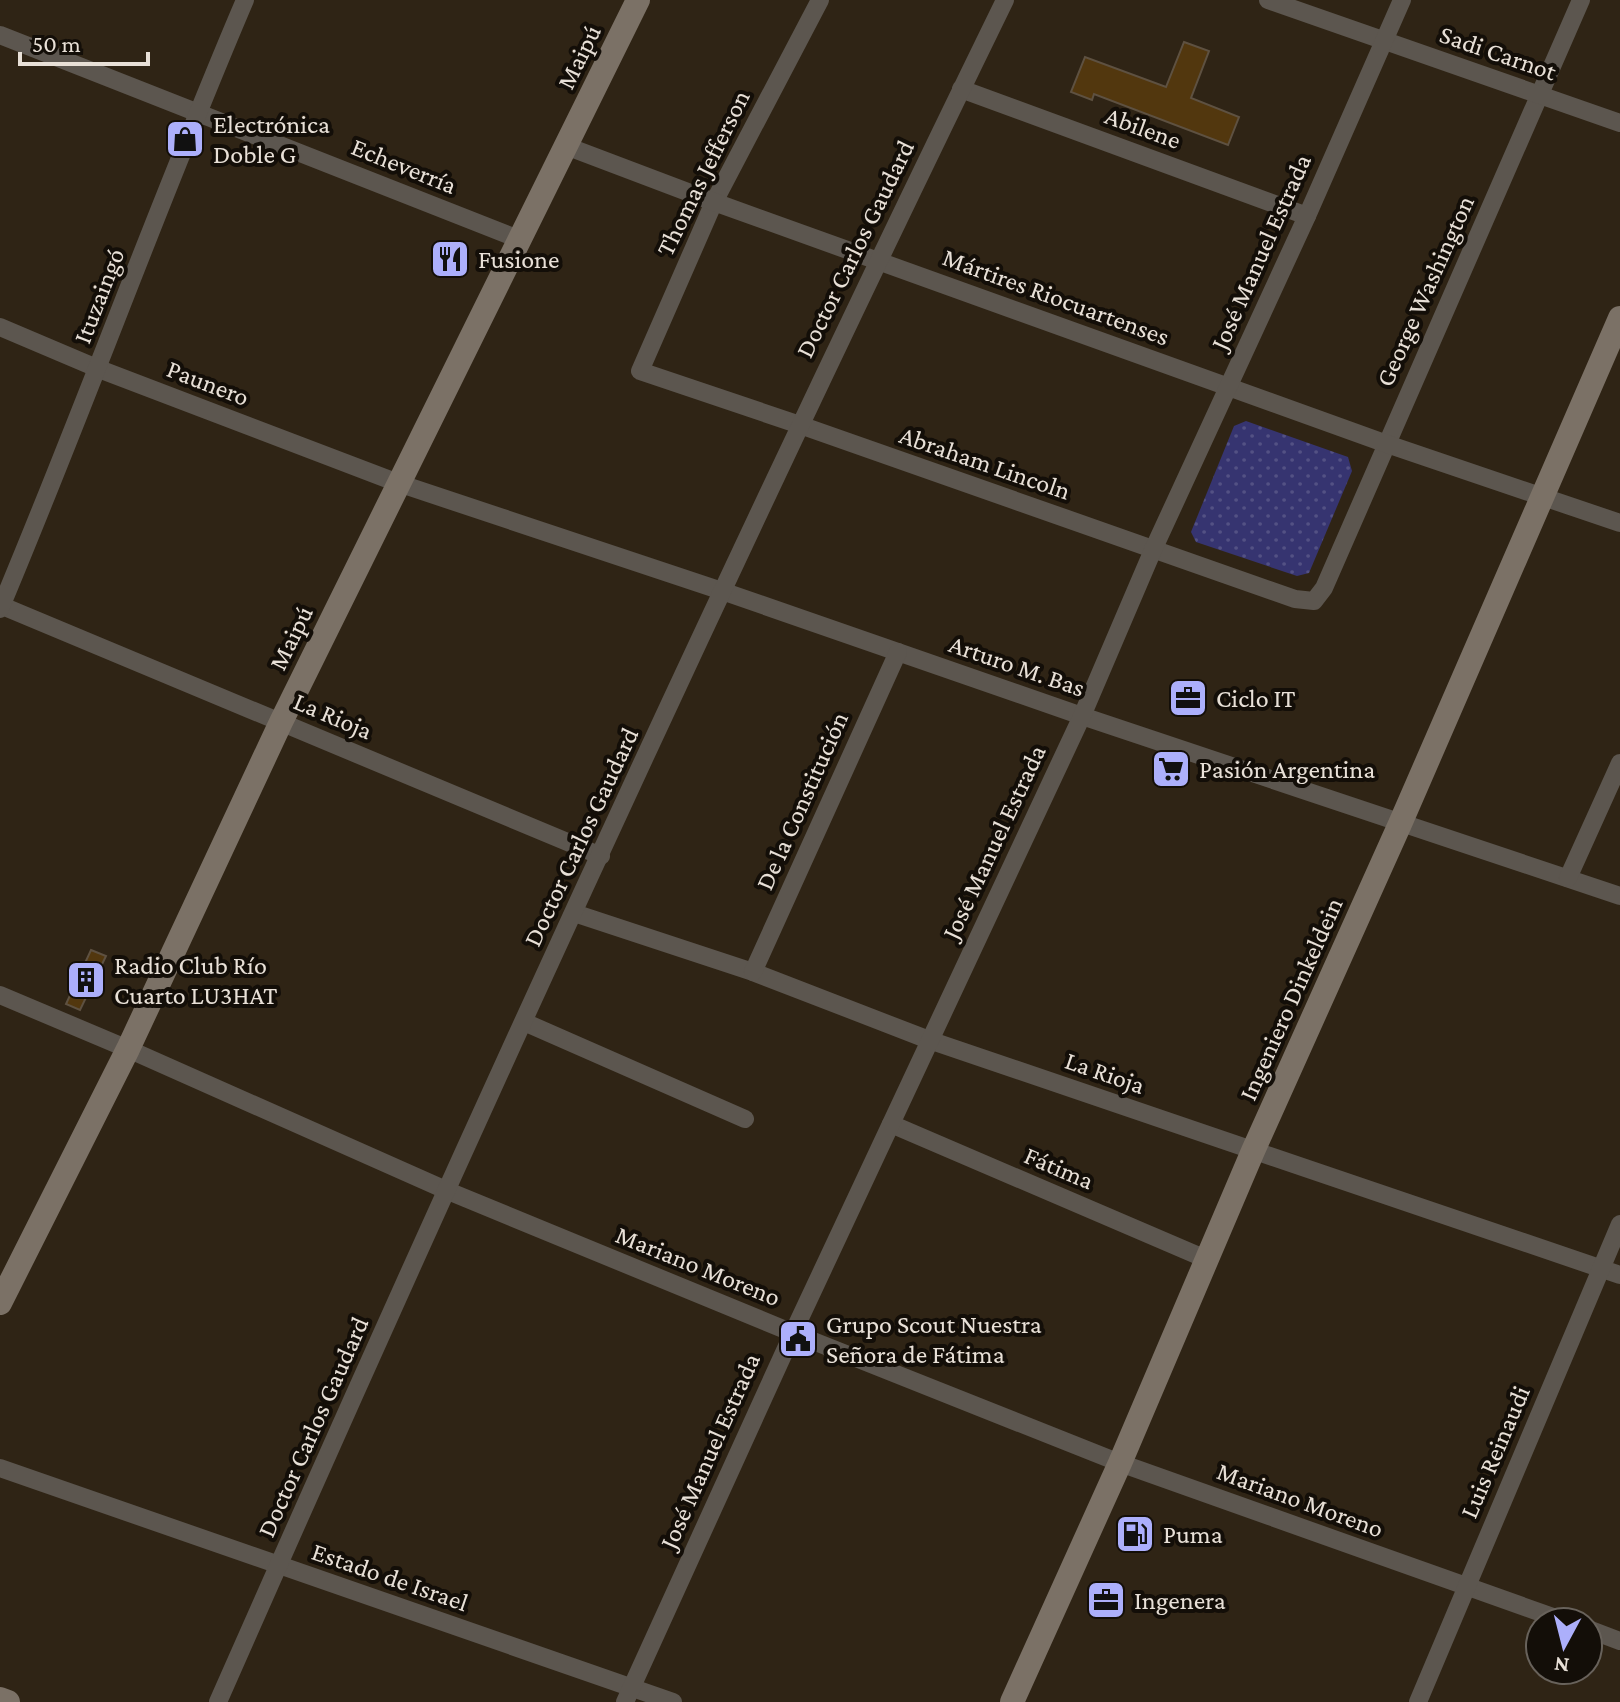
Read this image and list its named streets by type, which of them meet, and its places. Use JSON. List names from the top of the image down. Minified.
{"streets":{"main road":["Maipú","Ingeniero Dinkeldein"],"street":["Sadi Carnot","Abilene","Echeverría","Thomas Jefferson","Doctor Carlos Gaudard","José Manuel Estrada","George Washington","Ituzaingó","Mártires Riocuartenses","Paunero","Abraham Lincoln","Arturo M. Bas","La Rioja","De la Constitución","Fátima","Mariano Moreno","Luis Reinaudi","Estado de Israel"]},"crossings":[["Sadi Carnot","José Manuel Estrada"],["Sadi Carnot","George Washington"],["Maipú","Echeverría"],["Maipú","Mártires Riocuartenses"],["Maipú","Paunero"],["Maipú","Arturo M. Bas"],["Maipú","La Rioja"],["Maipú","Mariano Moreno"],["Abilene","Doctor Carlos Gaudard"],["Abilene","José Manuel Estrada"],["Echeverría","Ituzaingó"],["Thomas Jefferson","Mártires Riocuartenses"],["Thomas Jefferson","Abraham Lincoln"],["Doctor Carlos Gaudard","Mártires Riocuartenses"],["Doctor Carlos Gaudard","Abraham Lincoln"],["Doctor Carlos Gaudard","Arturo M. Bas"],["Doctor Carlos Gaudard","La Rioja"],["Doctor Carlos Gaudard","Mariano Moreno"],["Doctor Carlos Gaudard","Estado de Israel"],["José Manuel Estrada","Mártires Riocuartenses"],["José Manuel Estrada","Abraham Lincoln"],["José Manuel Estrada","Arturo M. Bas"],["José Manuel Estrada","La Rioja"],["José Manuel Estrada","Fátima"],["José Manuel Estrada","Mariano Moreno"],["José Manuel Estrada","Estado de Israel"],["George Washington","Mártires Riocuartenses"],["George Washington","Abraham Lincoln"],["Ituzaingó","Paunero"],["Ituzaingó","La Rioja"],["Mártires Riocuartenses","Ingeniero Dinkeldein"],["Paunero","Arturo M. Bas"],["Arturo M. Bas","De la Constitución"],["Arturo M. Bas","Ingeniero Dinkeldein"],["La Rioja","De la Constitución"],["La Rioja","Ingeniero Dinkeldein"],["La Rioja","Luis Reinaudi"],["Ingeniero Dinkeldein","Fátima"],["Ingeniero Dinkeldein","Mariano Moreno"],["Mariano Moreno","Luis Reinaudi"]],"places":{"shop":["Electrónica Doble G"],"restaurant":["Fusione"],"office":["Ciclo IT","Ingenera"],"supermarket":["Pasión Argentina"],"building":["Radio Club Río Cuarto LU3HAT"],"public building":["Grupo Scout Nuestra Señora de Fátima"],"fuel station":["Puma"]},"scale_bar":"50 m","north":"bottom"}
